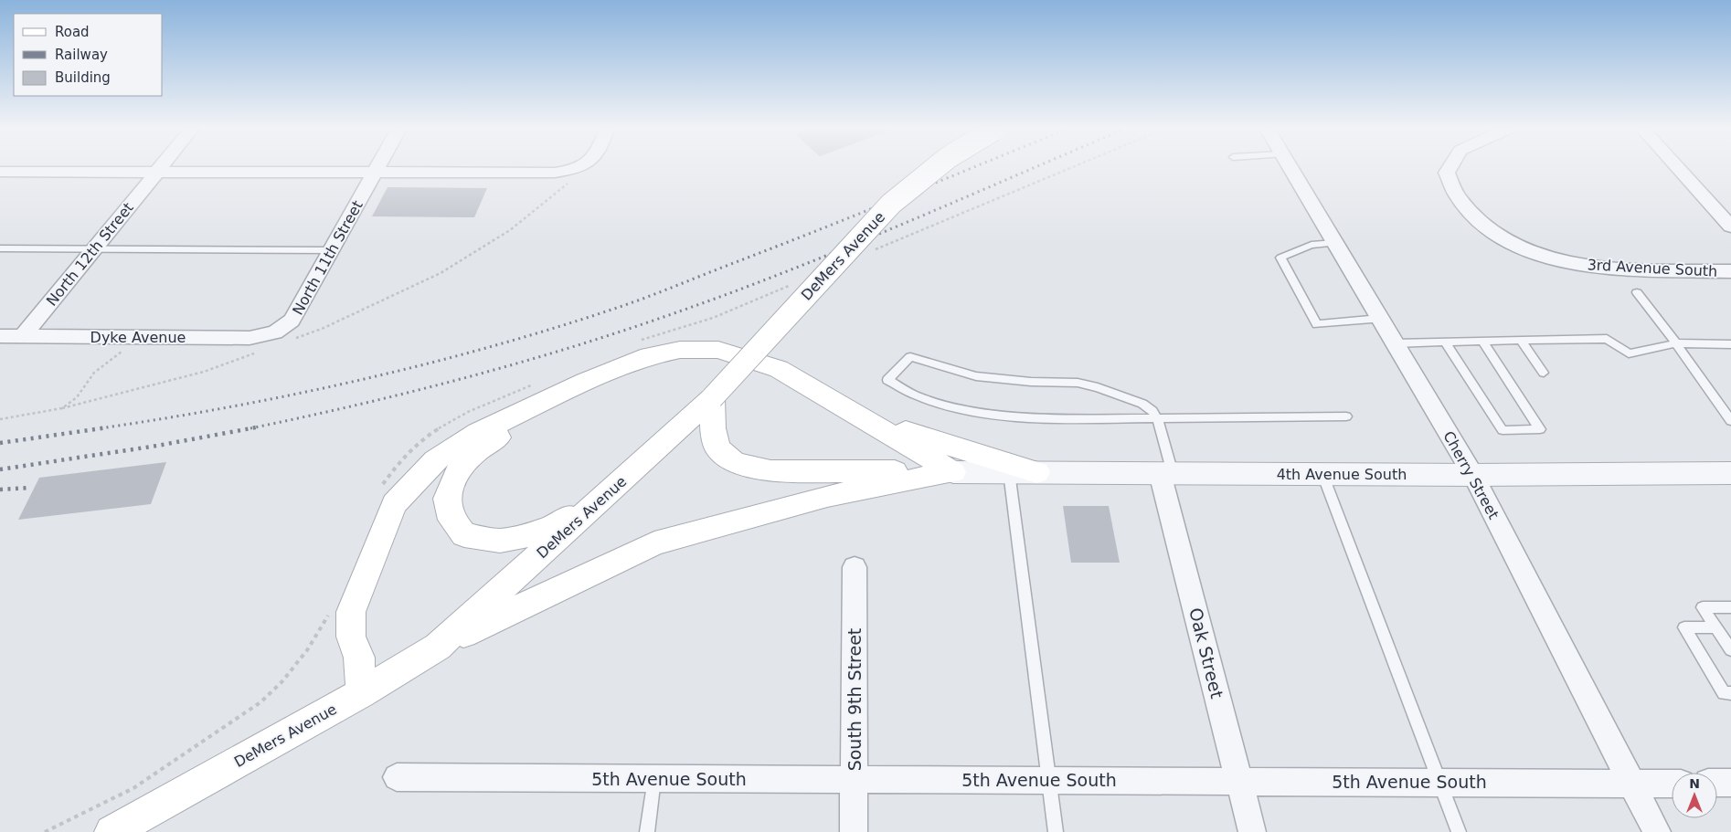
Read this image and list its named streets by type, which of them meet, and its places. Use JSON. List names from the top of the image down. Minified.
{"streets":{"main road":["DeMers Avenue"],"street":["North 12th Street","North 11th Street","3rd Avenue South","Dyke Avenue","4th Avenue South","Cherry Street","Oak Street","South 9th Street","5th Avenue South"]},"crossings":[["North 12th Street","Dyke Avenue"],["North 11th Street","Dyke Avenue"],["4th Avenue South","Cherry Street"],["4th Avenue South","Oak Street"],["Cherry Street","5th Avenue South"],["Oak Street","5th Avenue South"],["South 9th Street","5th Avenue South"]],"legend":["Road","Railway","Building"],"north":"top"}
